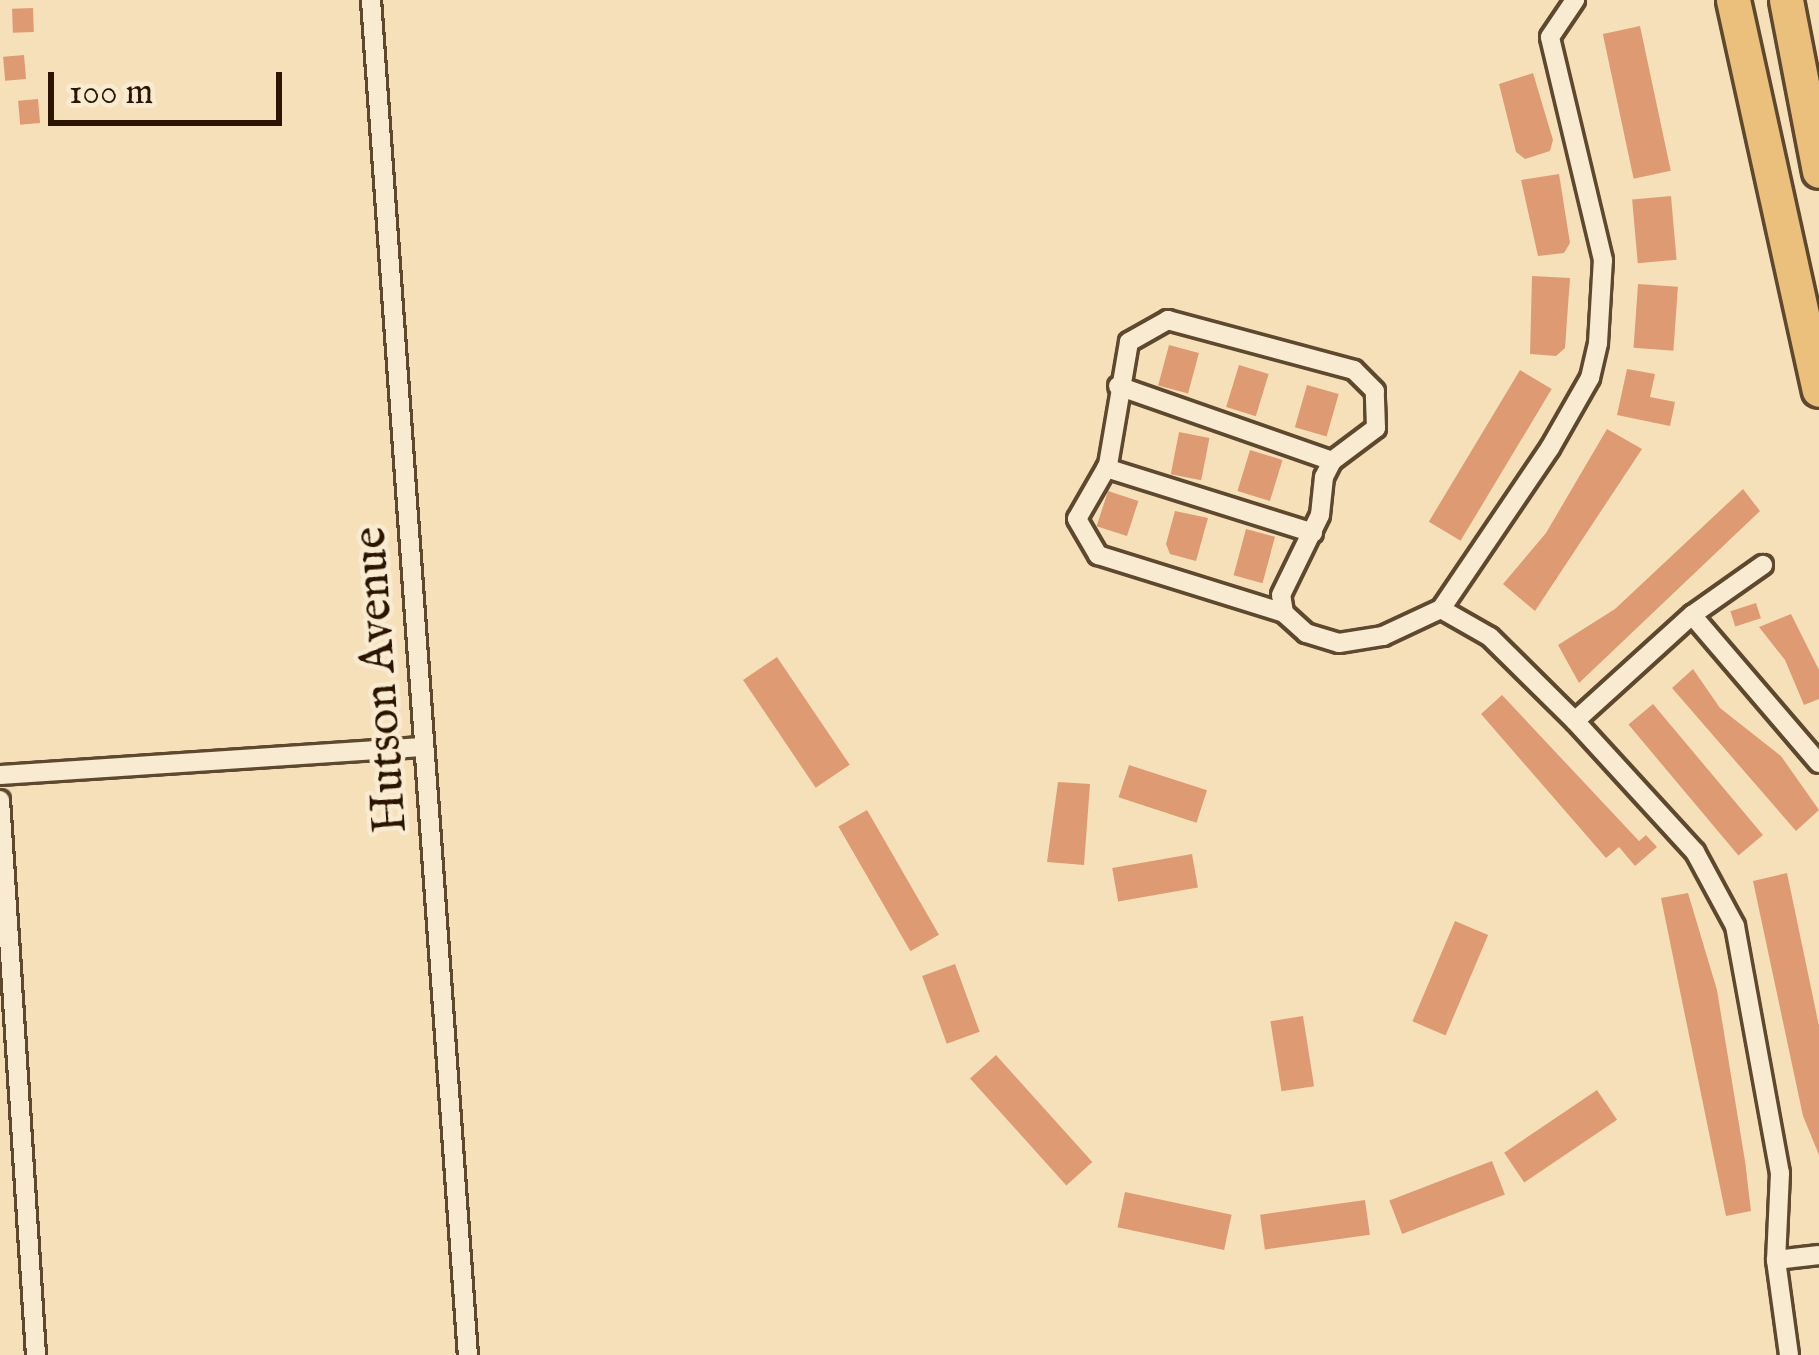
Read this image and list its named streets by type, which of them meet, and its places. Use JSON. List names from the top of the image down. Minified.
{"streets":{"street":["Hutson Avenue"]},"scale_bar":"100 m"}
